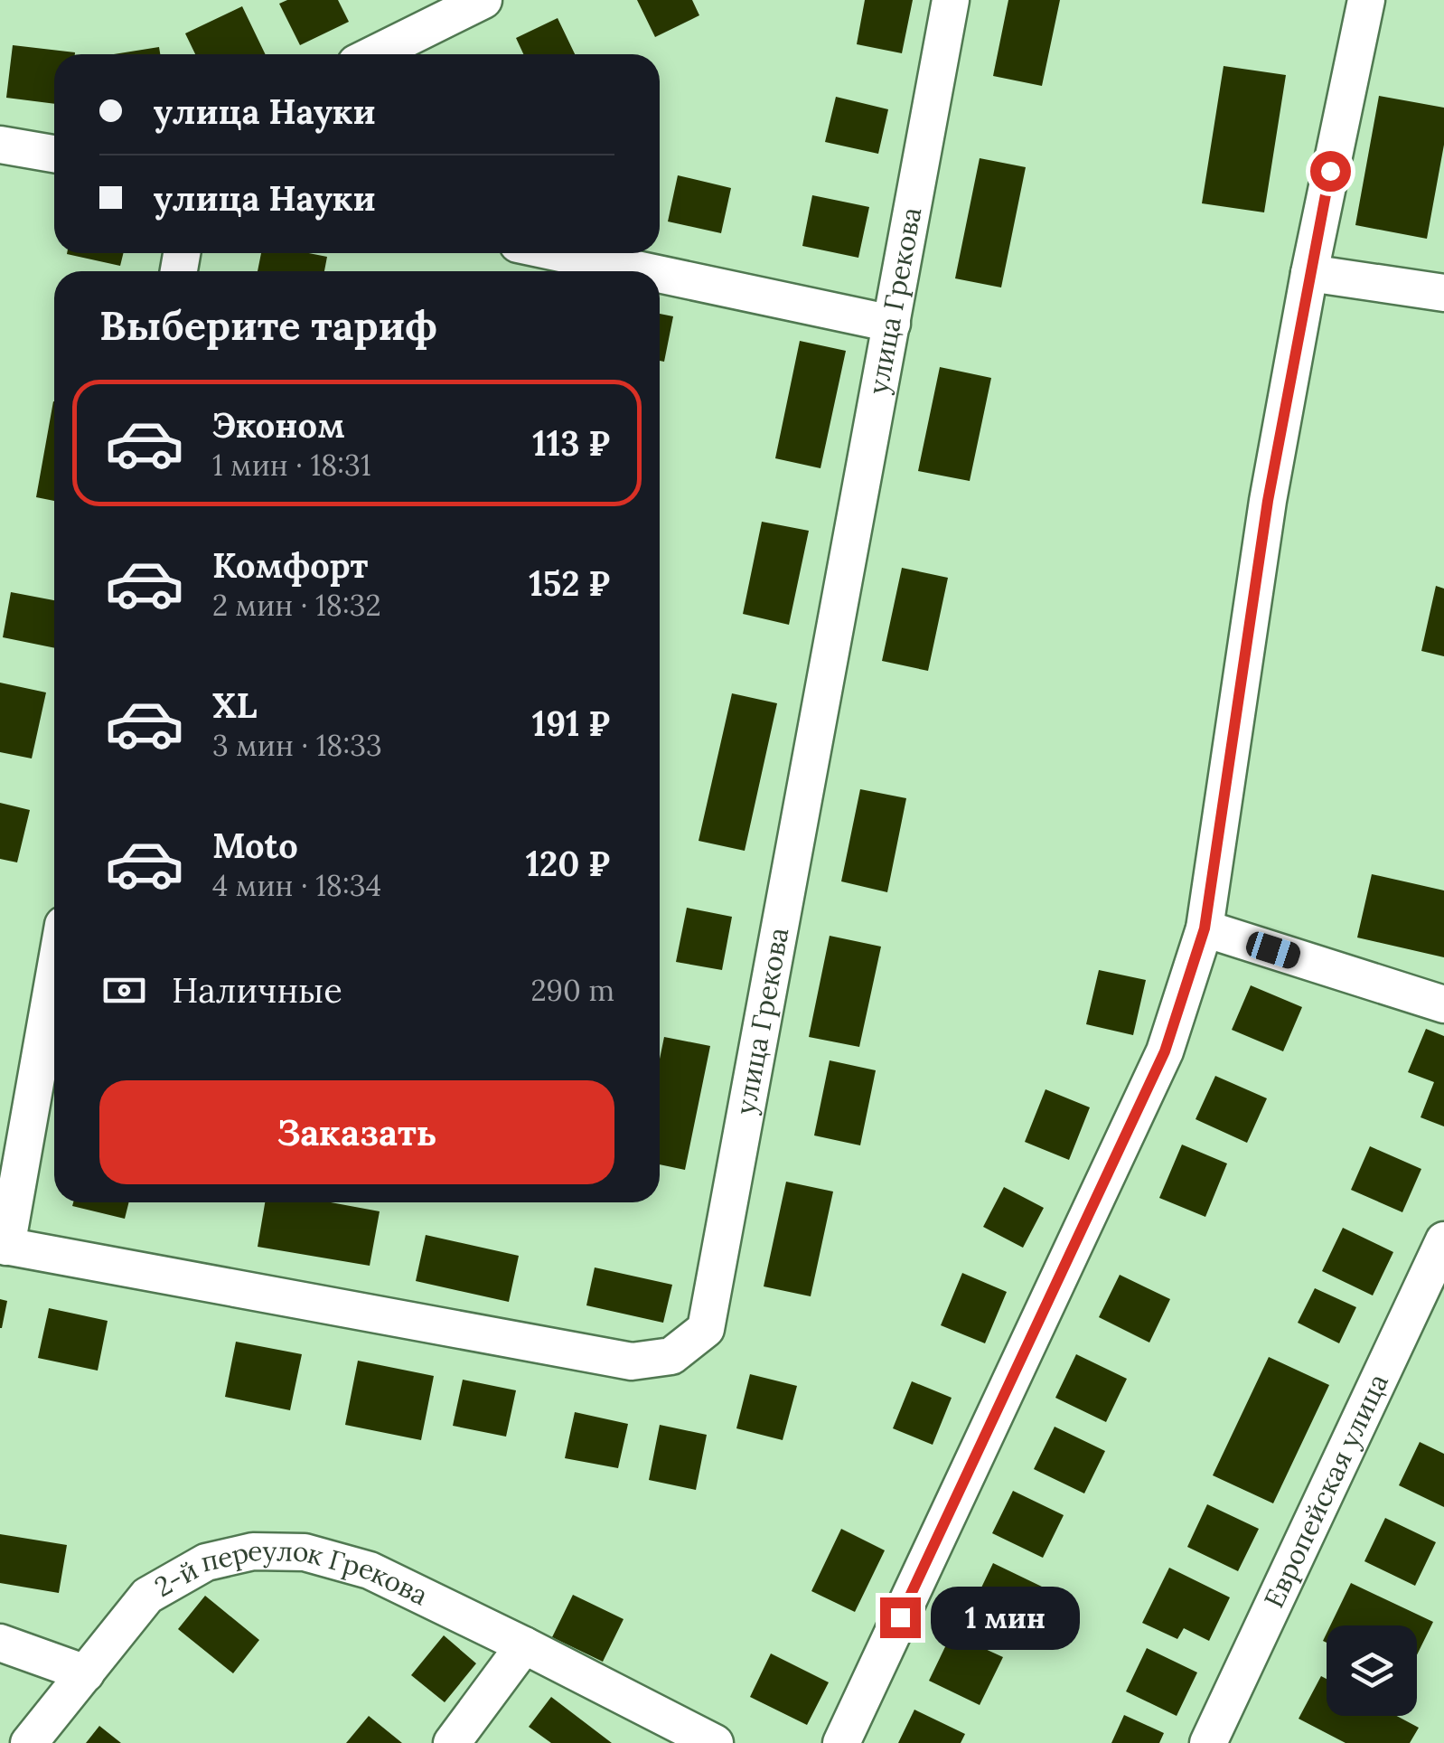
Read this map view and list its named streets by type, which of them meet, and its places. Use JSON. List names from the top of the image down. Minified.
{"streets":{"street":["улица Грекова","Европейская улица","2-й переулок Грекова"]},"page":{"banner":["улица Науки","улица Науки"],"heading":"Выберите тариф","list":[{"name":"Эконом","note":"1 мин · 18:31","value":"113 ₽"},{"name":"Комфорт","note":"2 мин · 18:32","value":"152 ₽"},{"name":"XL","note":"3 мин · 18:33","value":"191 ₽"},{"name":"Moto","note":"4 мин · 18:34","value":"120 ₽"}],"pay":["Наличные","290 m"],"buttons":"Заказать","bubble":"1 мин"}}
